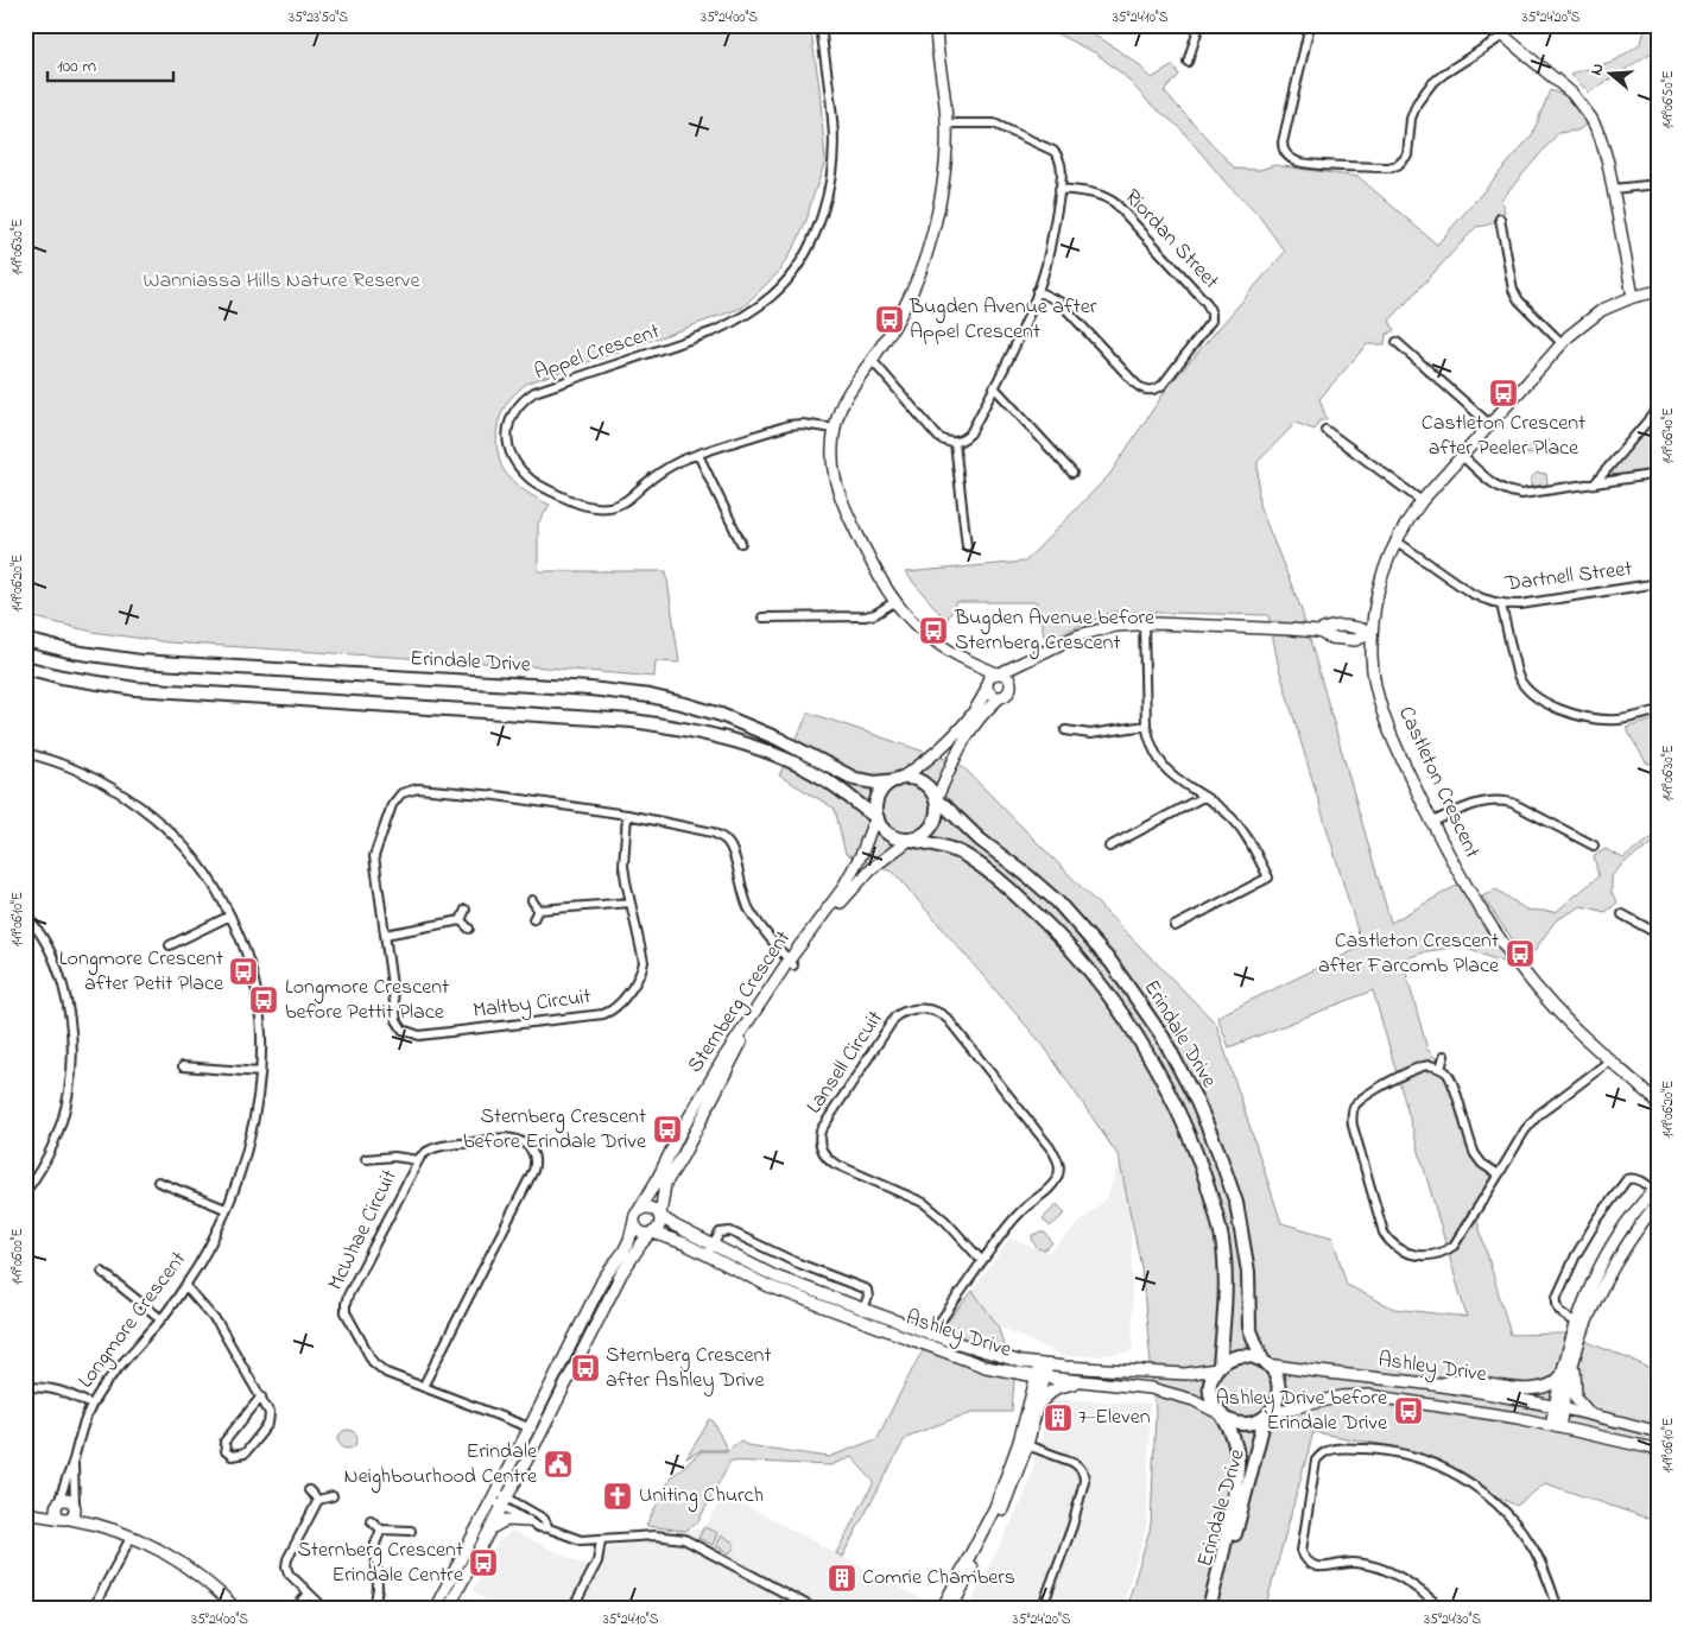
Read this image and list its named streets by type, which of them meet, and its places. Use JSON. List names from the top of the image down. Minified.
{"streets":{"main road":["Erindale Drive"],"street":["Riordan Street","Appel Crescent","Dartnell Street","Castleton Crescent","Sternberg Crescent","Maltby Circuit","Lansell Circuit","McWhae Circuit","Longmore Crescent","Ashley Drive"]},"crossings":[["Dartnell Street","Castleton Crescent"],["Erindale Drive","Sternberg Crescent"],["Erindale Drive","Ashley Drive"],["Sternberg Crescent","Maltby Circuit"],["Sternberg Crescent","Ashley Drive"],["Lansell Circuit","Ashley Drive"]],"parks":["Wanniassa Hills Nature Reserve"],"places":{"bus stop":["Bugden Avenue after Appel Crescent","Castleton Crescent after Peeler Place","Bugden Avenue before Sternberg Crescent","Castleton Crescent after Farcomb Place","Longmore Crescent after Petit Place","Longmore Crescent before Pettit Place","Sternberg Crescent before Erindale Drive","Sternberg Crescent after Ashley Drive","Ashley Drive before Erindale Drive","Sternberg Crescent Erindale Centre"],"building":["7-Eleven","Comrie Chambers"],"public building":["Erindale Neighbourhood Centre"],"church":["Uniting Church"]},"scale_bar":"100 m","north":"left","coordinates":["35°23'50\"S","35°24'00\"S","35°24'10\"S","35°24'20\"S","149°06'50\"E","149°06'30\"E","149°06'40\"E","149°06'20\"E","149°06'10\"E","149°06'00\"E","35°24'30\"S"]}
